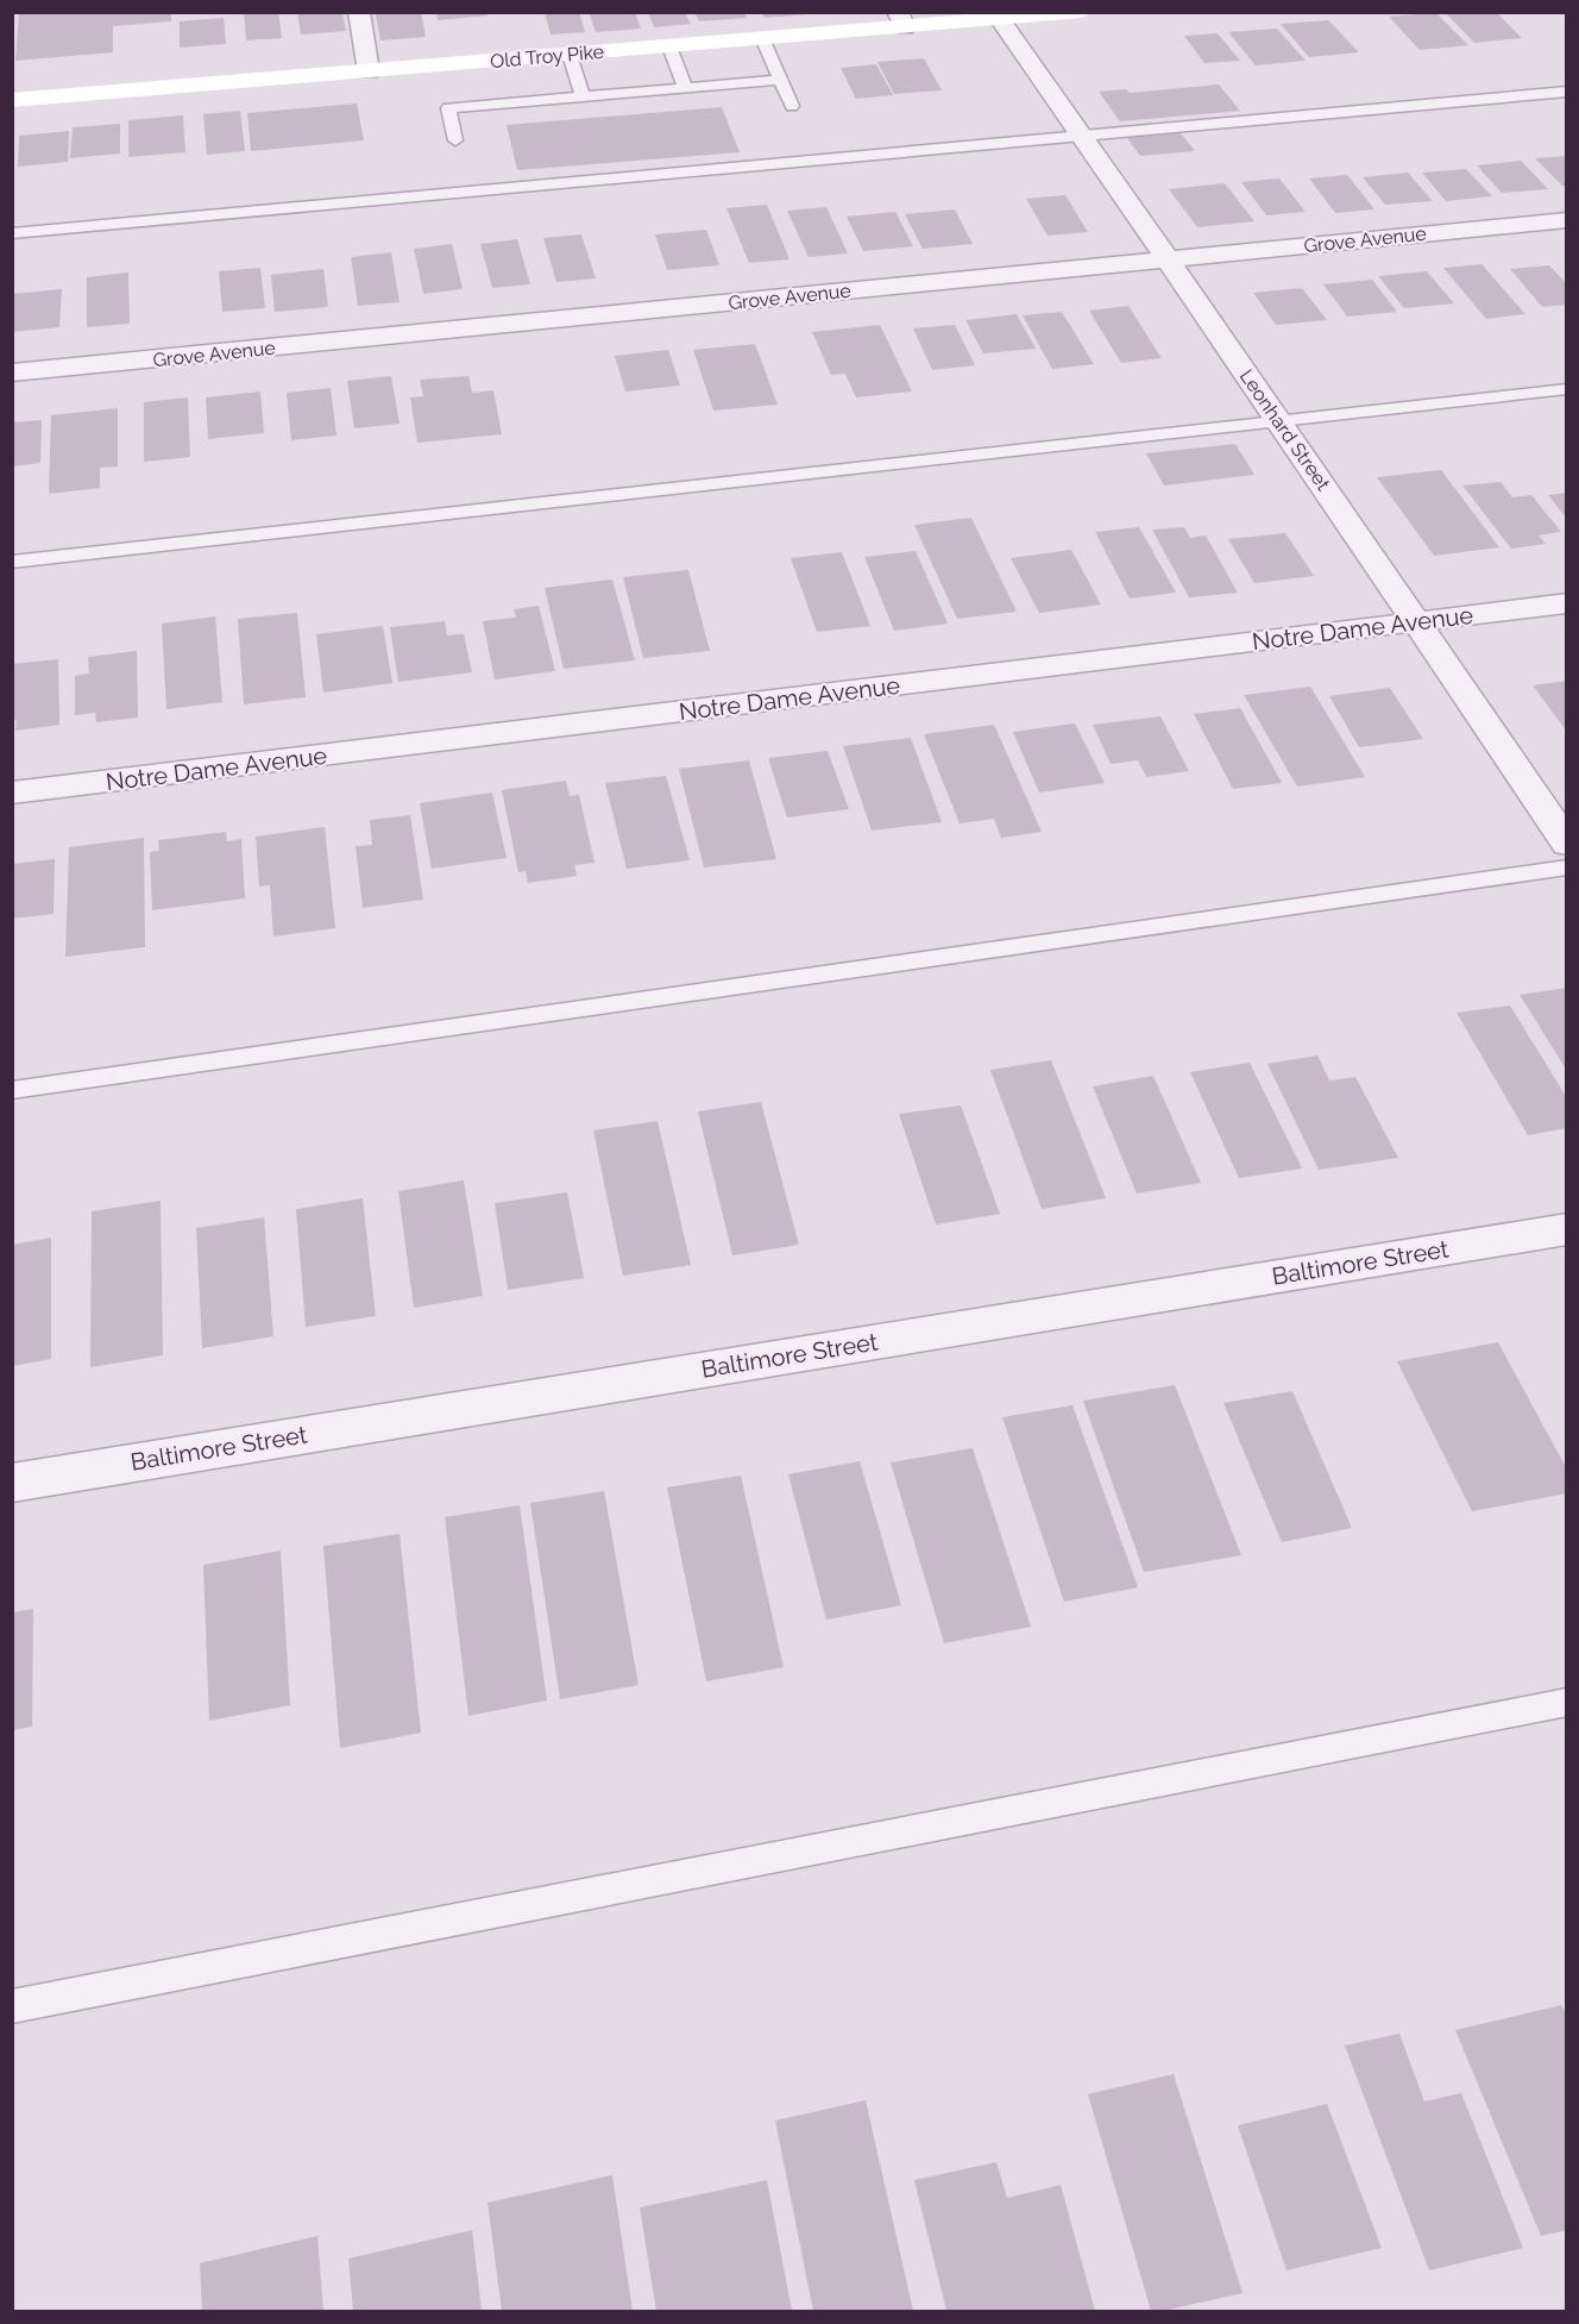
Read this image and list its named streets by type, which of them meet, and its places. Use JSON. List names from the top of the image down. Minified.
{"streets":{"main road":["Old Troy Pike"],"street":["Grove Avenue","Leonhard Street","Notre Dame Avenue","Baltimore Street"]},"crossings":[["Old Troy Pike","Leonhard Street"],["Grove Avenue","Leonhard Street"],["Leonhard Street","Notre Dame Avenue"]]}
